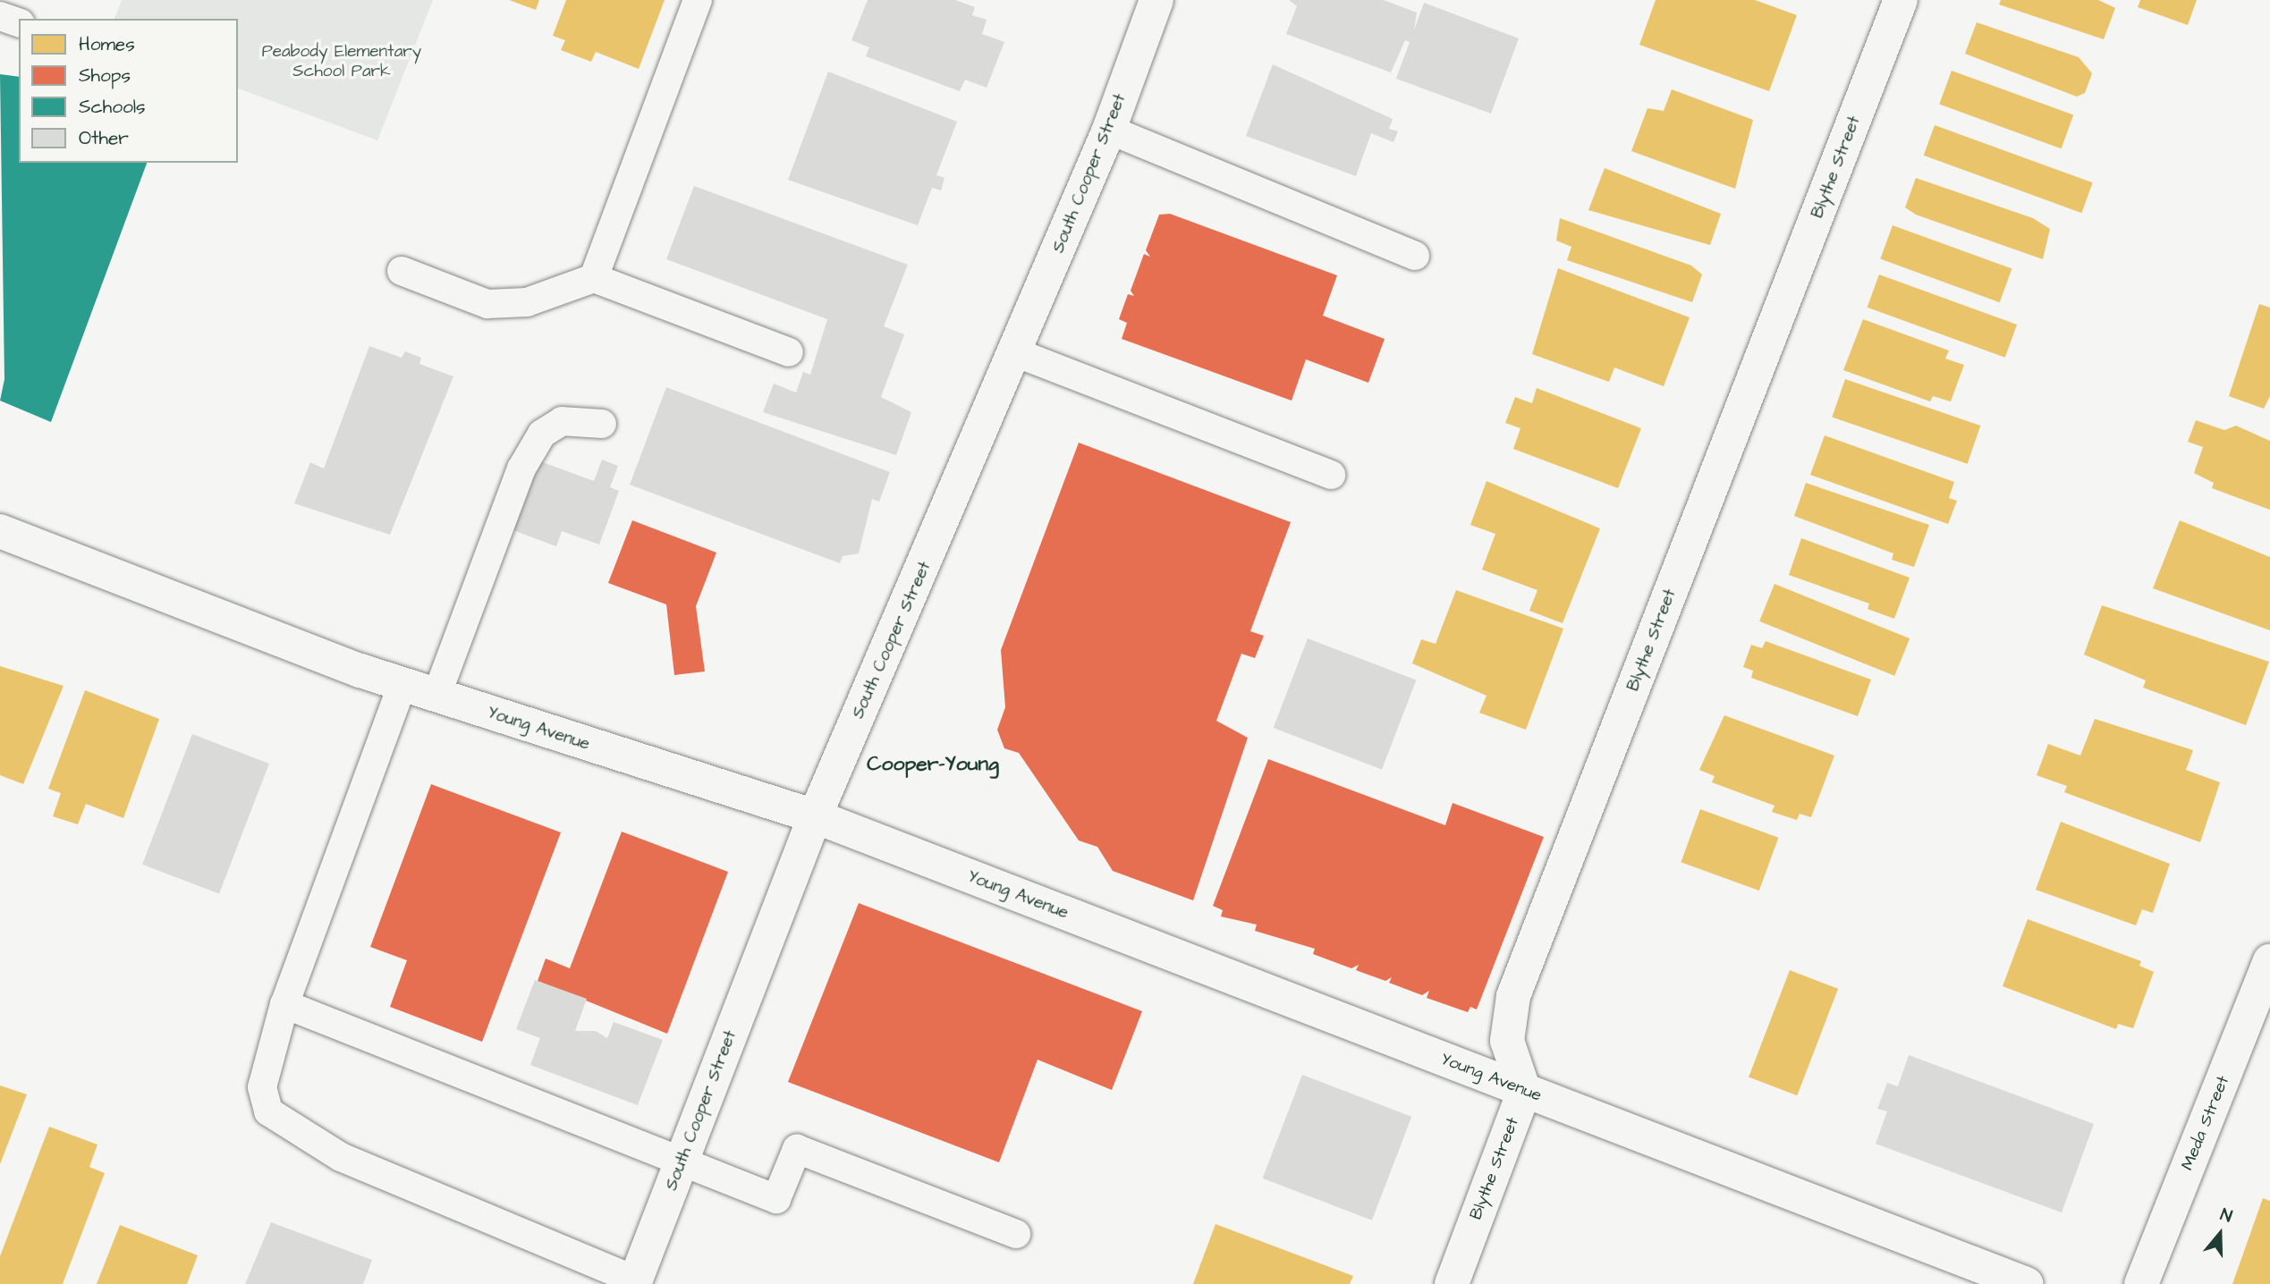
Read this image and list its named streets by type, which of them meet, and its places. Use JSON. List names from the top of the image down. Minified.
{"streets":{"street":["Blythe Street","South Cooper Street","Young Avenue","Meda Street"]},"crossings":[["Blythe Street","Young Avenue"],["South Cooper Street","Young Avenue"]],"districts":["Cooper-Young"],"parks":["Peabody Elementary School Park"],"legend":["Homes","Shops","Schools","Other"],"north":"top"}
